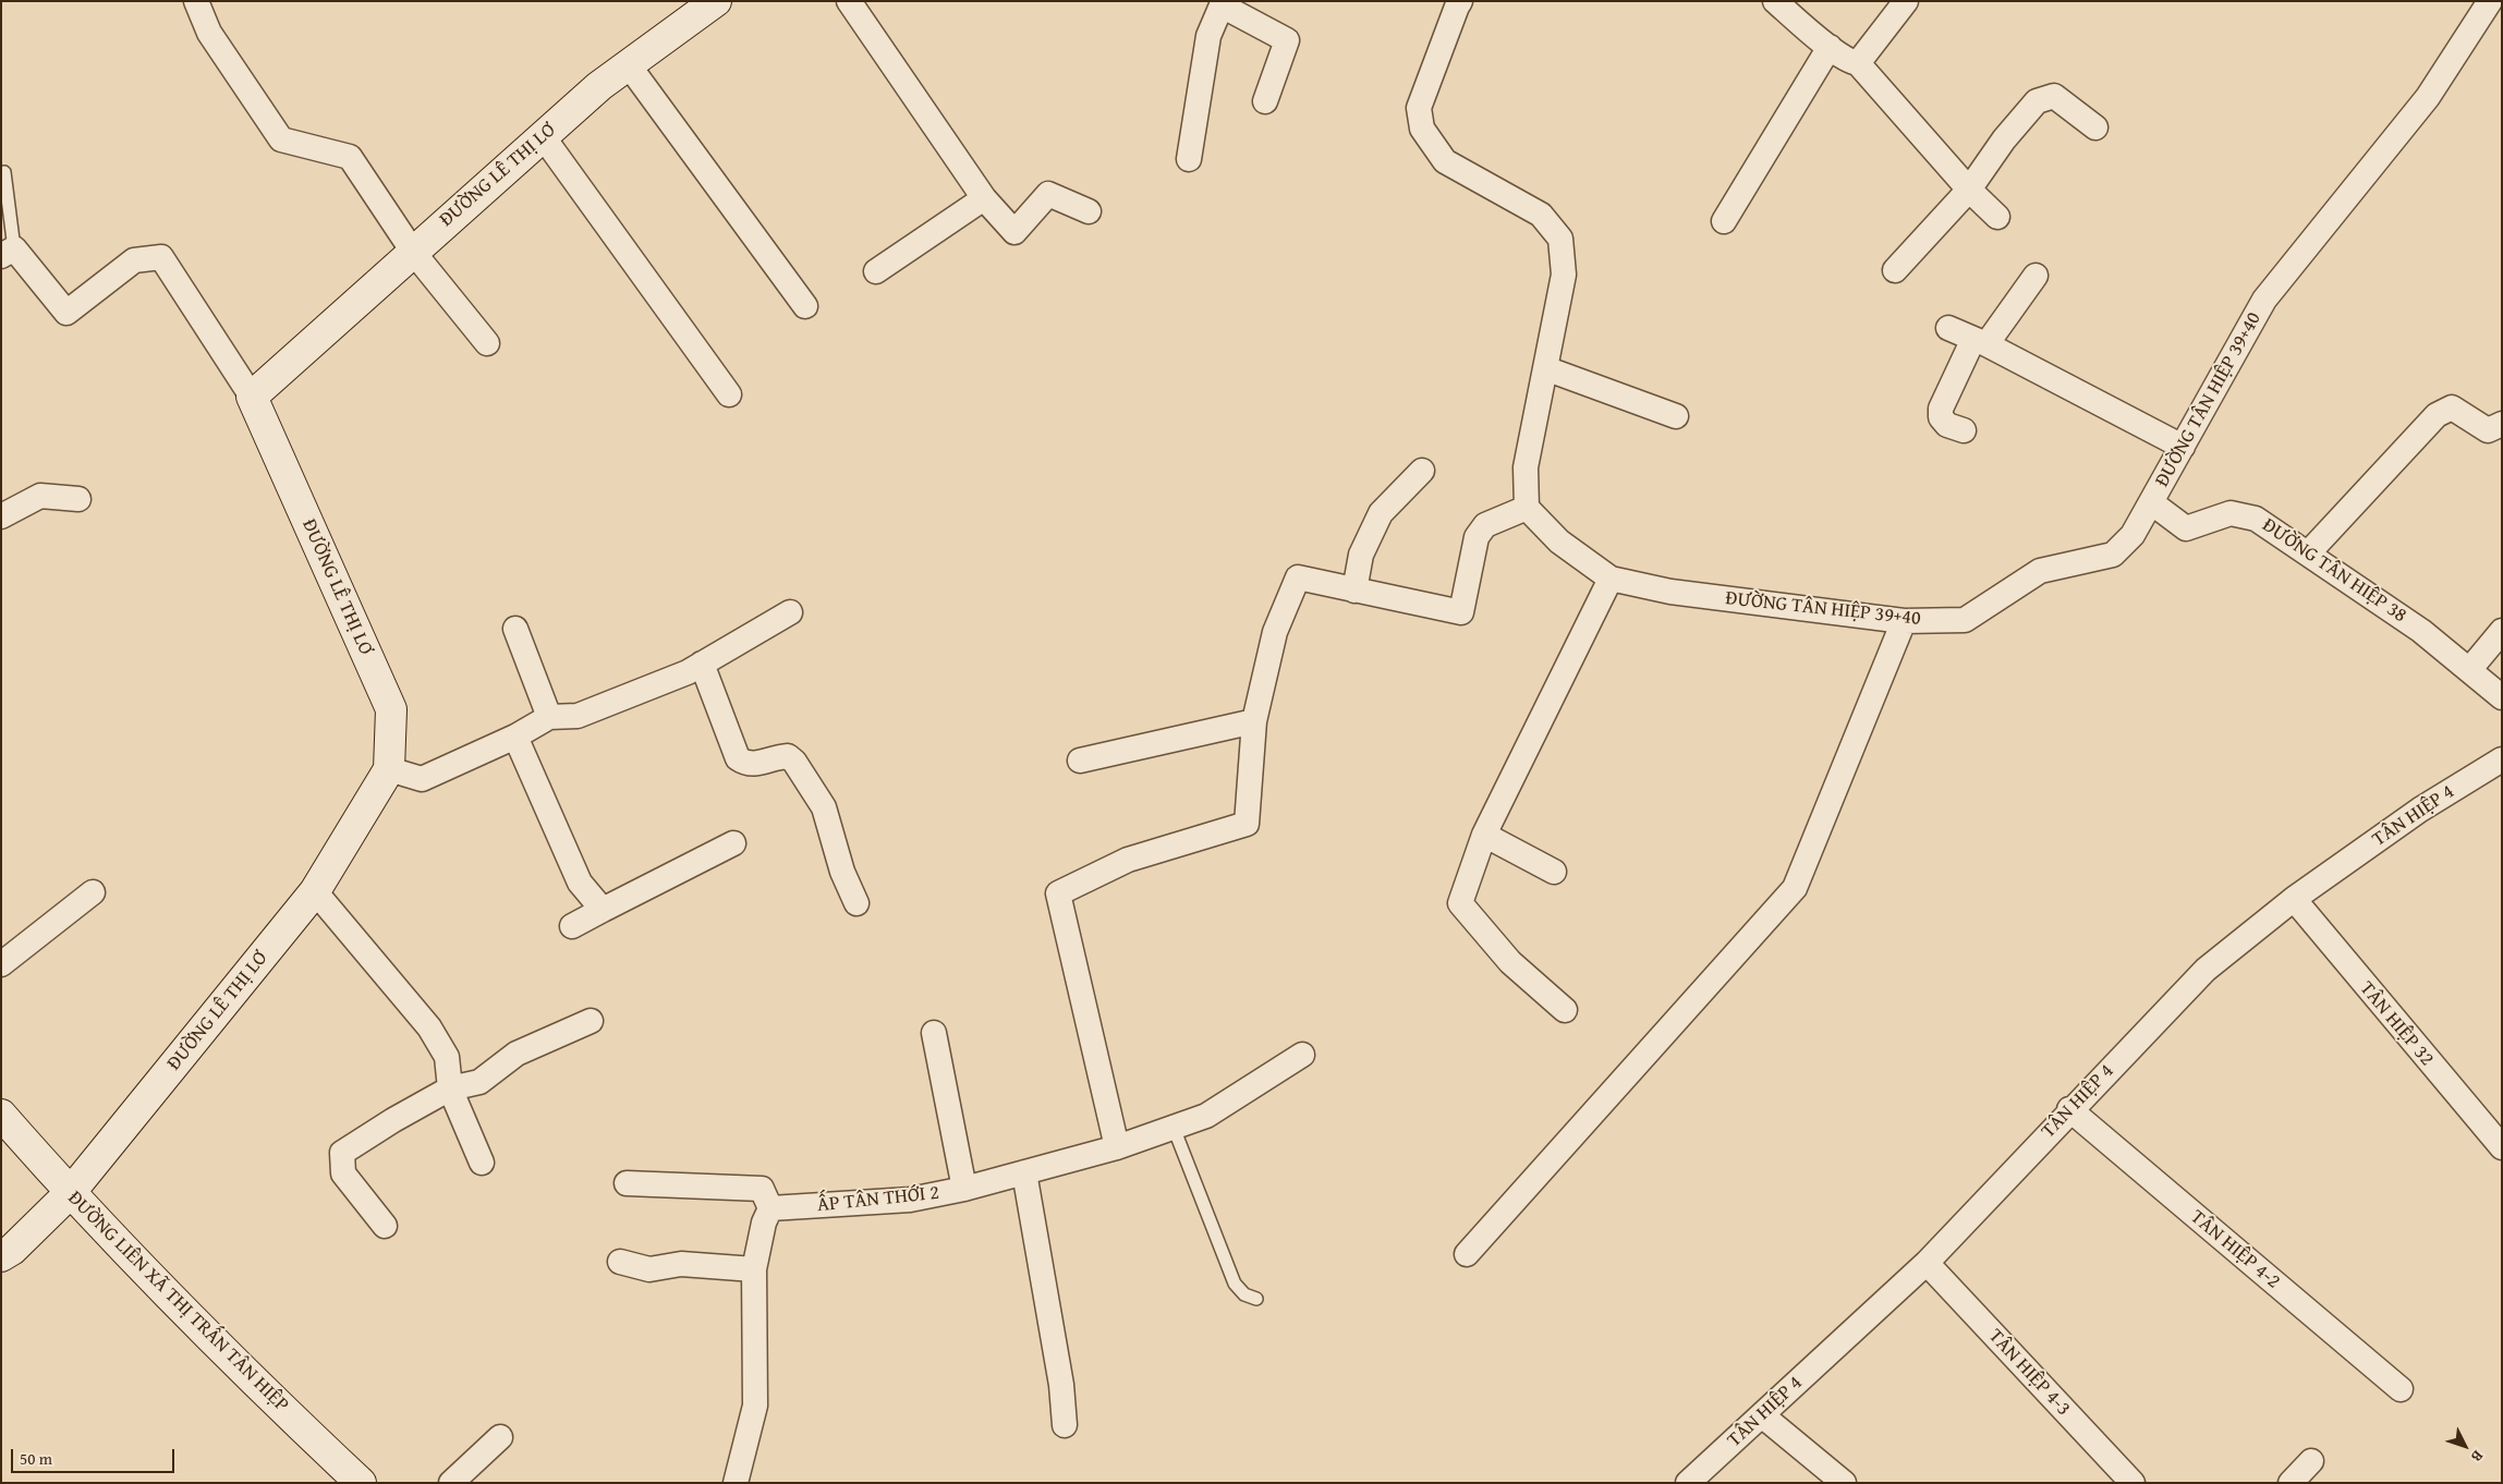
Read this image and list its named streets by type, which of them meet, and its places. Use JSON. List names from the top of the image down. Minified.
{"streets":{"street":["ĐƯỜNG LÊ THỊ LƠ","ĐƯỜNG TÂN HIỆP 39+40","ĐƯỜNG TÂN HIỆP 38","TÂN HIỆP 4","TÂN HIỆP 32","ẤP TÂN THỚI 2","TÂN HIỆP 4-2","ĐƯỜNG LIÊN XÃ THỊ TRẤN TÂN HIỆP","TÂN HIỆP 4-3"]},"crossings":[["ĐƯỜNG LÊ THỊ LƠ","ĐƯỜNG LIÊN XÃ THỊ TRẤN TÂN HIỆP"],["ĐƯỜNG TÂN HIỆP 39+40","ĐƯỜNG TÂN HIỆP 38"],["TÂN HIỆP 4","TÂN HIỆP 32"],["TÂN HIỆP 4","TÂN HIỆP 4-2"],["TÂN HIỆP 4","TÂN HIỆP 4-3"]],"scale_bar":"50 m","north":"bottom right"}
